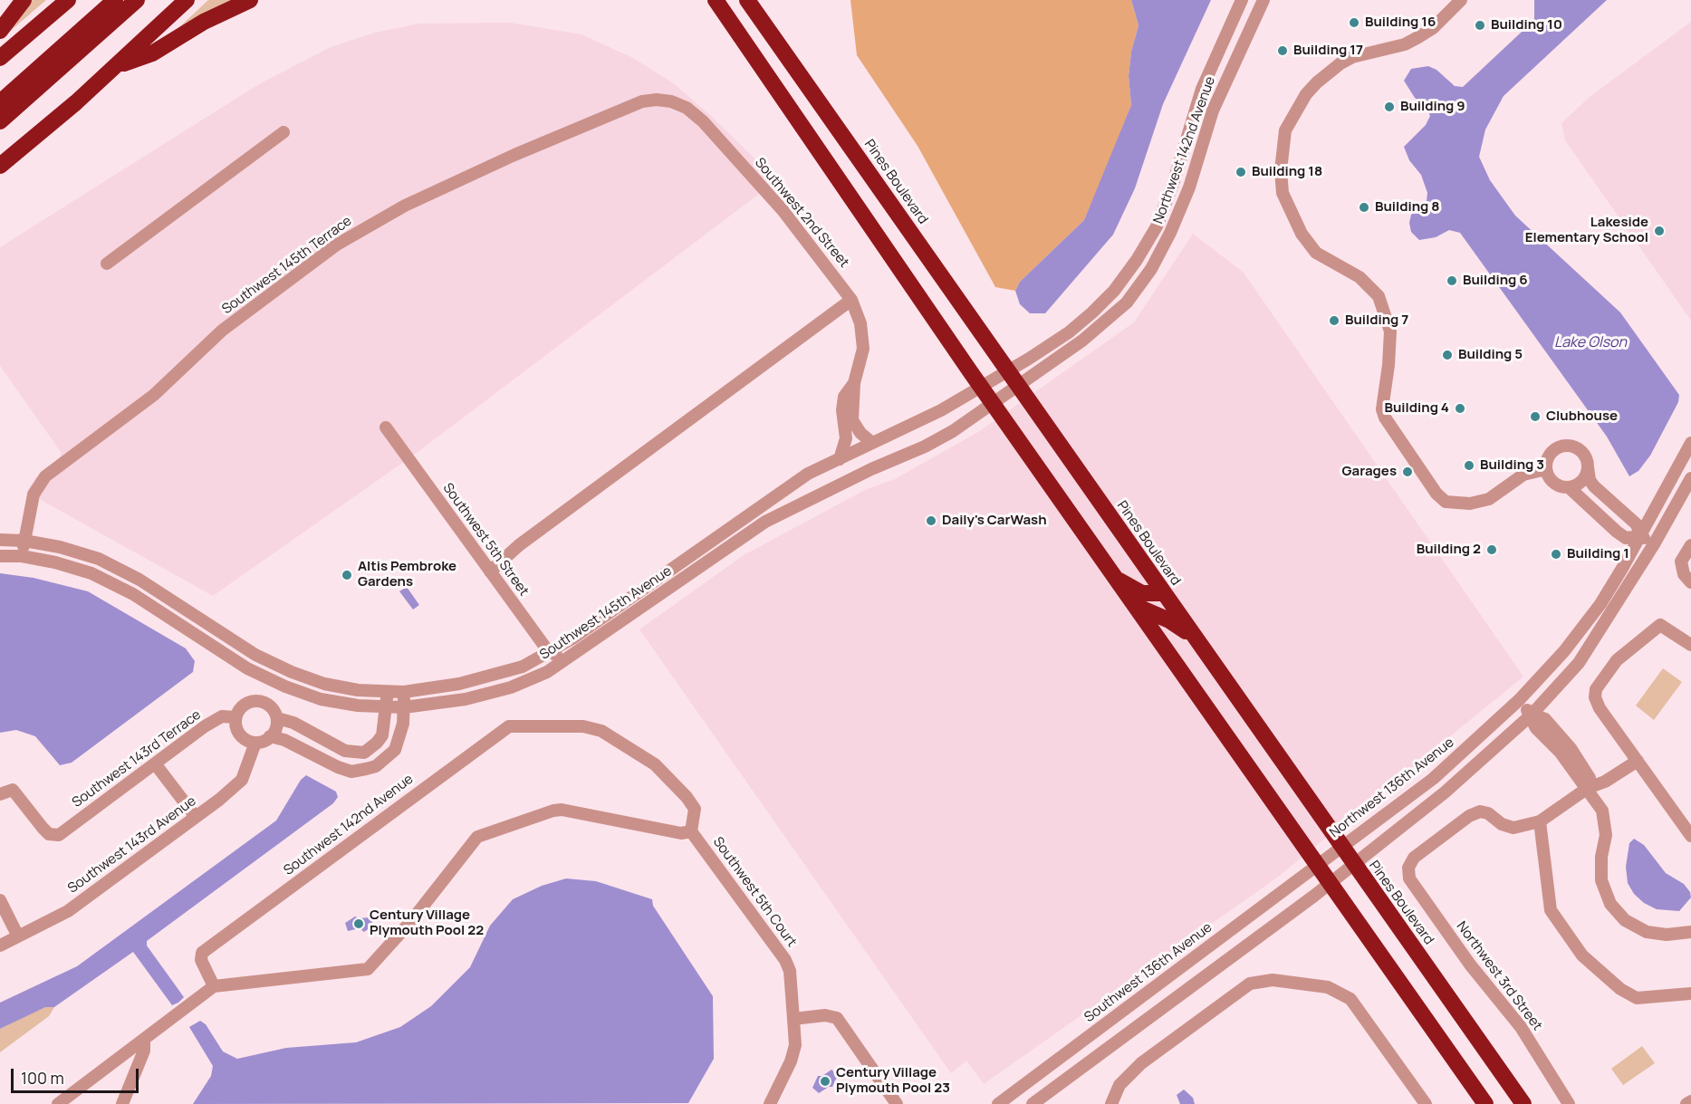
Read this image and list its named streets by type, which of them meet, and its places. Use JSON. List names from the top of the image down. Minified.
{"streets":{"highway":["Pines Boulevard"],"street":["Northwest 142nd Avenue","Southwest 2nd Street","Southwest 145th Terrace","Southwest 5th Street","Southwest 145th Avenue","Southwest 143rd Terrace","Northwest 136th Avenue","Southwest 142nd Avenue","Southwest 143rd Avenue","Southwest 5th Court","Southwest 136th Avenue","Northwest 3rd Street"]},"crossings":[["Northwest 142nd Avenue","Pines Boulevard"],["Northwest 142nd Avenue","Southwest 145th Avenue"],["Pines Boulevard","Northwest 136th Avenue"],["Southwest 2nd Street","Southwest 145th Terrace"],["Southwest 2nd Street","Southwest 145th Avenue"],["Southwest 145th Terrace","Southwest 145th Avenue"],["Southwest 5th Street","Southwest 145th Avenue"],["Southwest 143rd Terrace","Southwest 143rd Avenue"],["Northwest 136th Avenue","Southwest 136th Avenue"],["Southwest 142nd Avenue","Southwest 5th Court"]],"water":["Lake Olson"],"places":["Building 16","Building 10","Building 17","Building 9","Building 18","Building 8","Lakeside Elementary School","Building 6","Building 7","Building 5","Building 4","Clubhouse","Building 3","Garages","Daily's CarWash","Building 2","Building 1","Altis Pembroke Gardens","Century Village Plymouth Pool 22","Century Village Plymouth Pool 23"],"scale_bar":"100 m"}
